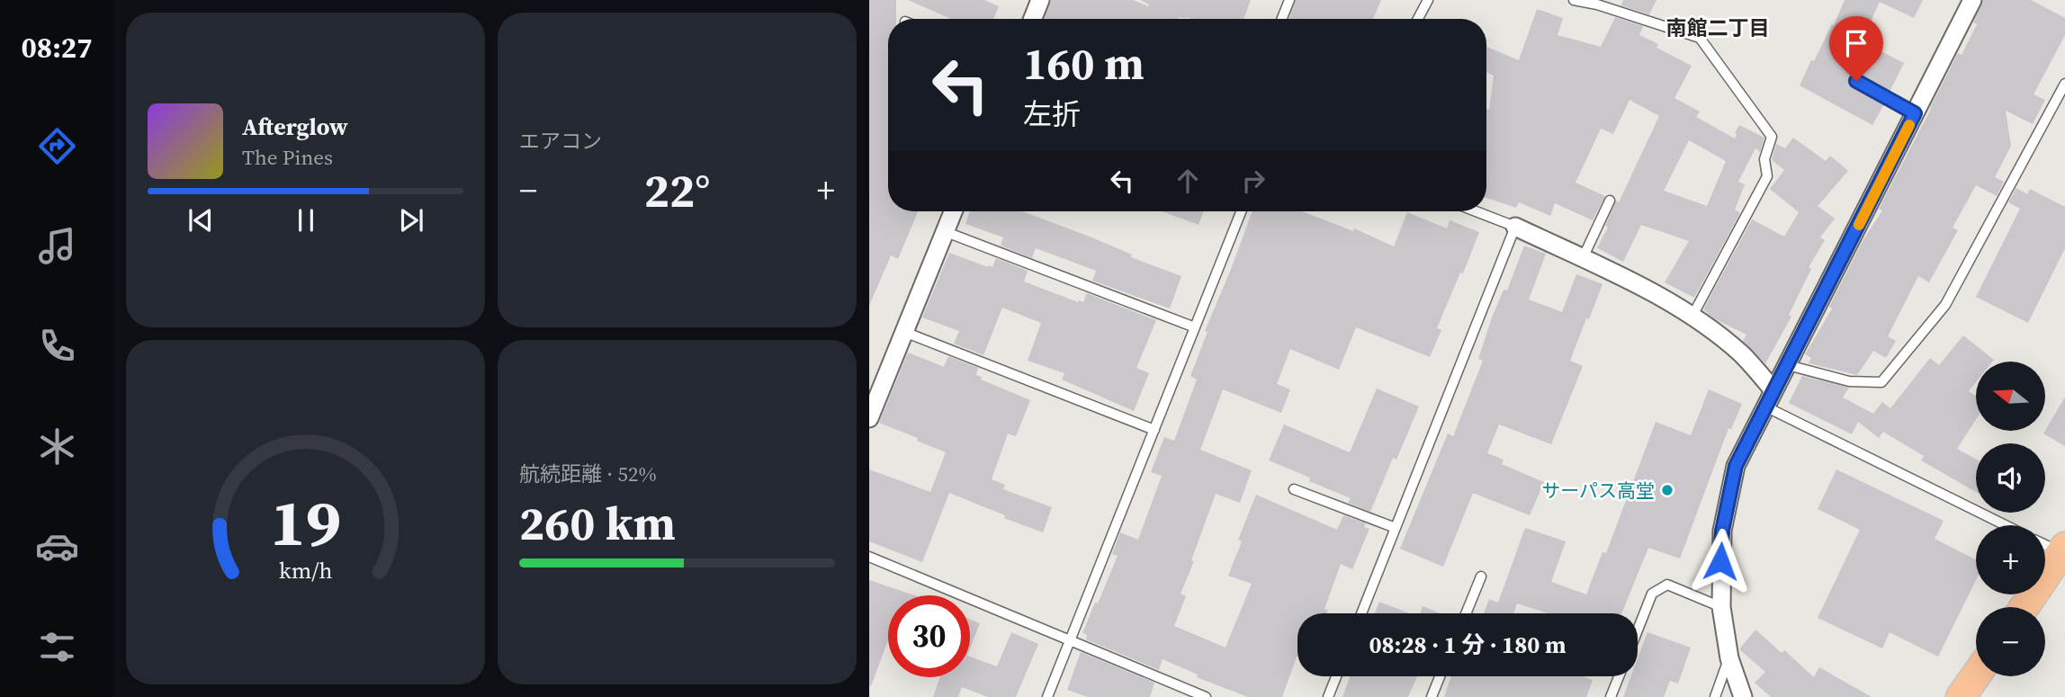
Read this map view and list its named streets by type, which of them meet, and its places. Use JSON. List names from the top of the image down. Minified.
{"districts":["南館二丁目"],"places":["サーパス高堂"],"north":"left","page":{"tabs":"08:27","tile":["エアコン",["航続距離 · 52%","260 km"]],"turn":["160 m","左折"],"song":["Afterglow","The Pines"],"heat":["−","22°","+"],"map_buttons":["+","−"],"limit":"30","trip":"08:28 · 1 分 · 180 m","gauge":["19","km/h"]}}
